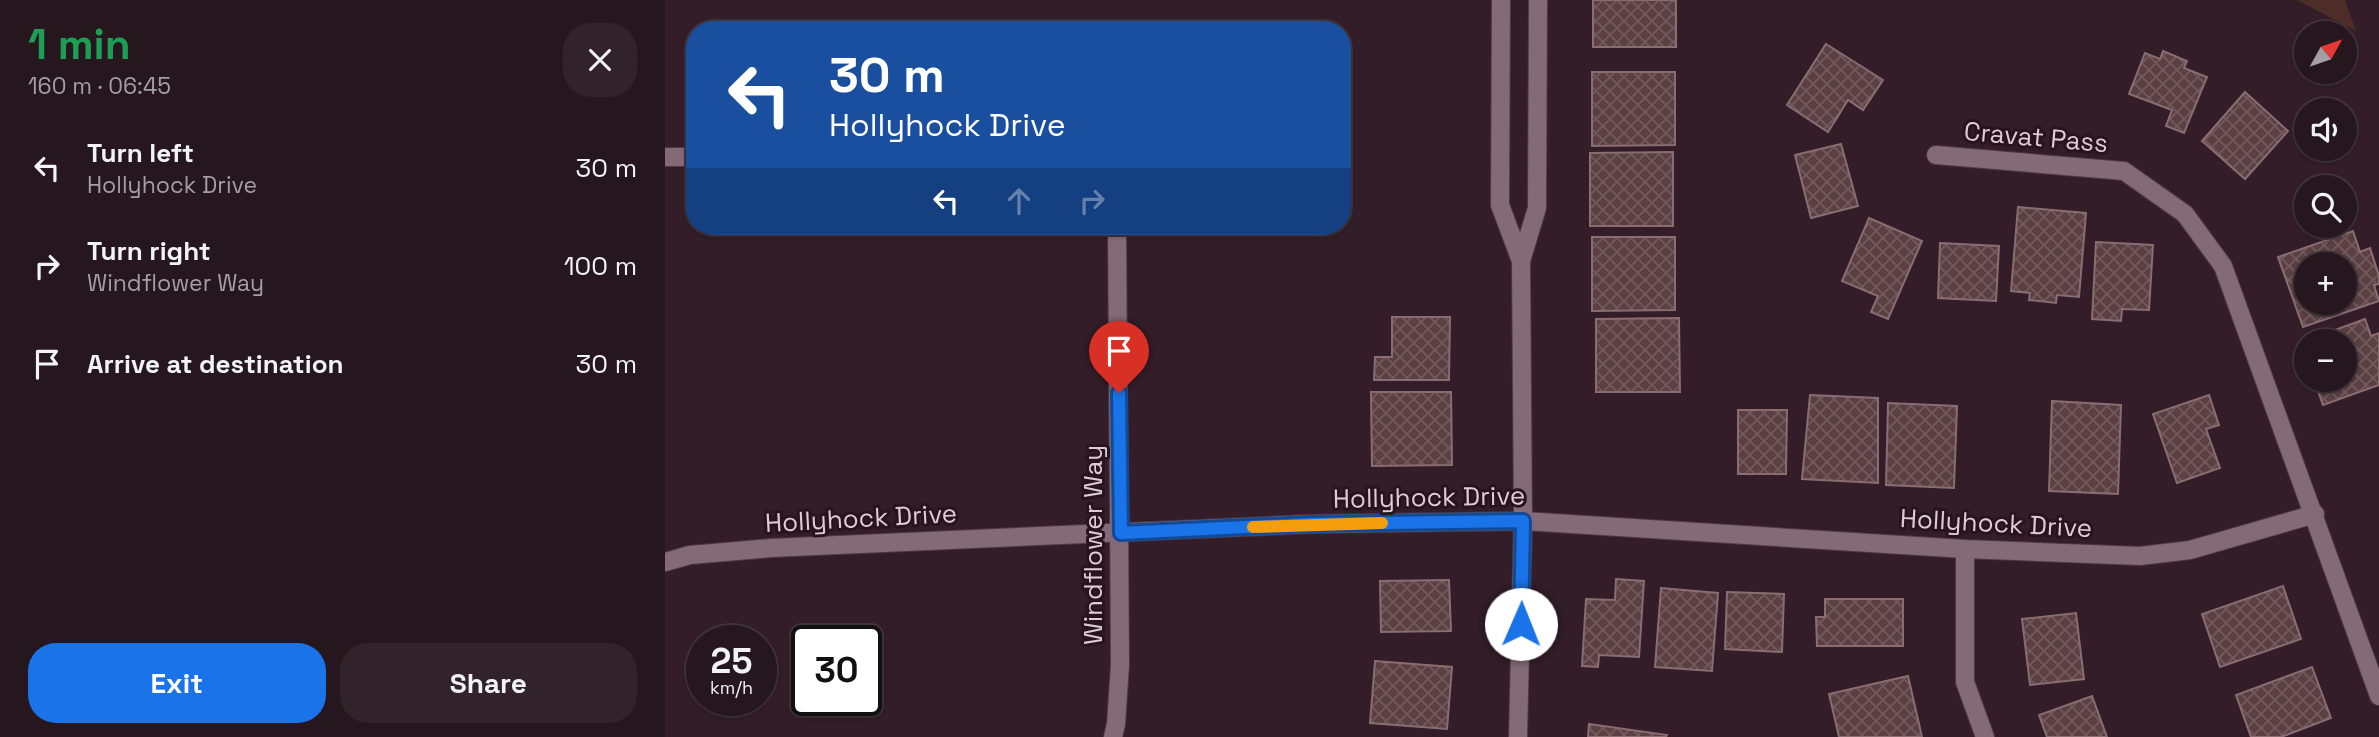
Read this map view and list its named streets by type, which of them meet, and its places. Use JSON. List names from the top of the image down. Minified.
{"streets":{"street":["Cravat Pass","Hollyhock Drive","Windflower Way"]},"crossings":[["Cravat Pass","Hollyhock Drive"],["Hollyhock Drive","Windflower Way"]],"north":"top right","page":{"heading":["1 min","160 m · 06:45"],"map_buttons":["+","−"],"turn":["30 m","Hollyhock Drive"],"list":[{"name":"Turn left","note":"Hollyhock Drive","value":"30 m"},{"name":"Turn right","note":"Windflower Way","value":"100 m"},{"name":"Arrive at destination","value":"30 m"}],"speed":"25 km/h","limit":"30","buttons":["Exit","Share"]}}
